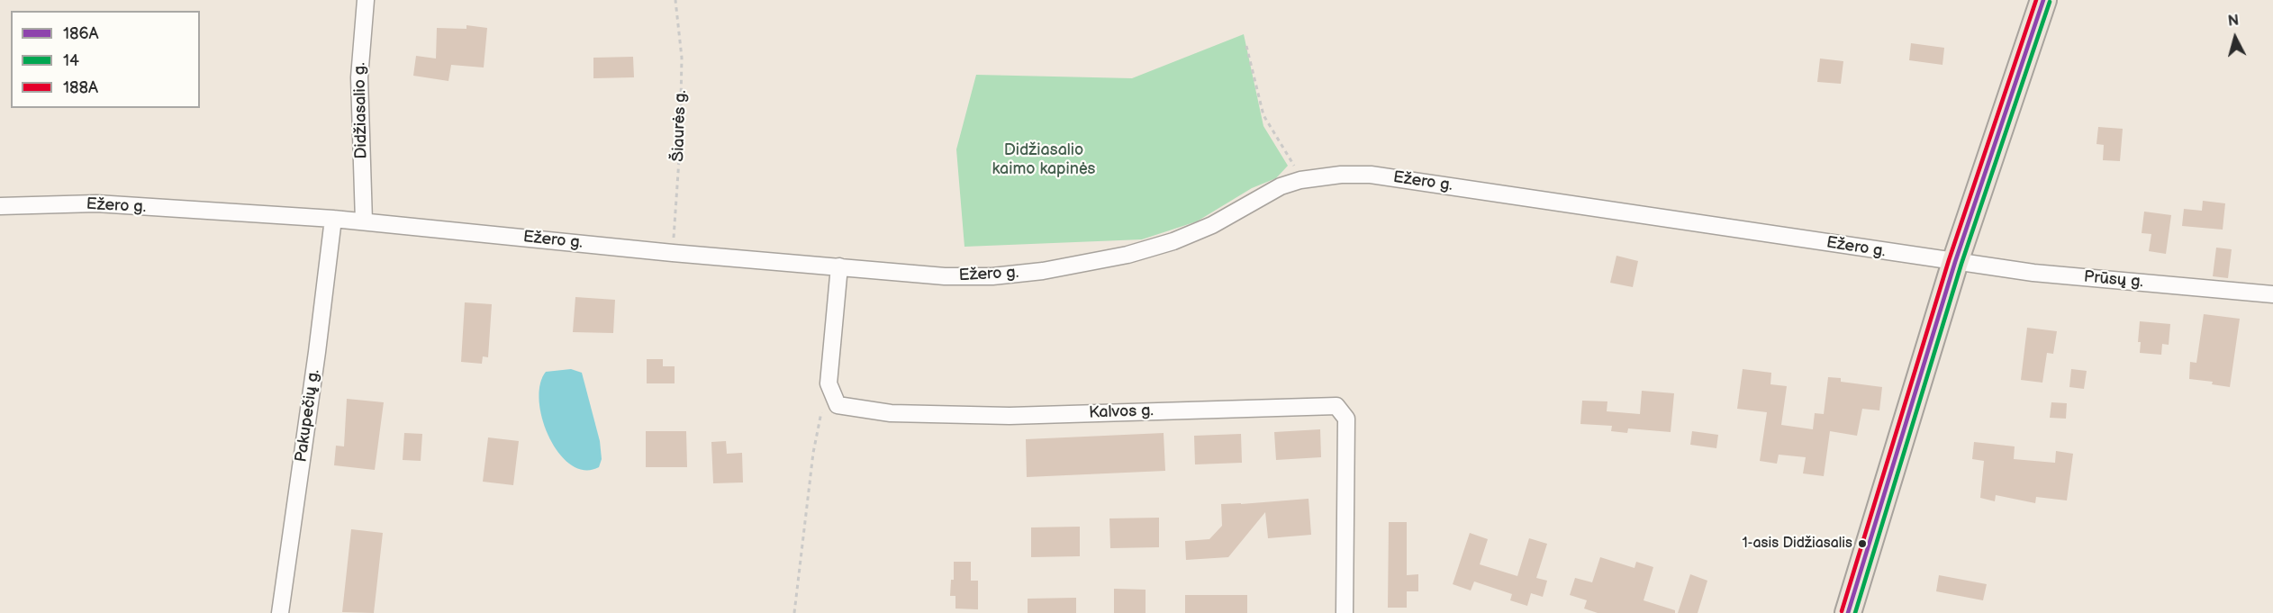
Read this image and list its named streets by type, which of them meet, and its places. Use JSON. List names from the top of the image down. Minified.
{"streets":{"street":["Didžiasalio g.","Ežero g.","Prūsų g.","Kalvos g.","Pakupečių g."],"path":["Šiaurės g."]},"crossings":[["Didžiasalio g.","Ežero g."],["Šiaurės g.","Ežero g."],["Ežero g.","Prūsų g."],["Ežero g.","Pakupečių g."]],"parks":["Didžiasalio kaimo kapinės"],"places":["1-asis Didžiasalis"],"lines":["transit line 186A","transit line 188A","transit line 14"],"legend":["186A","14","188A"],"north":"top"}
